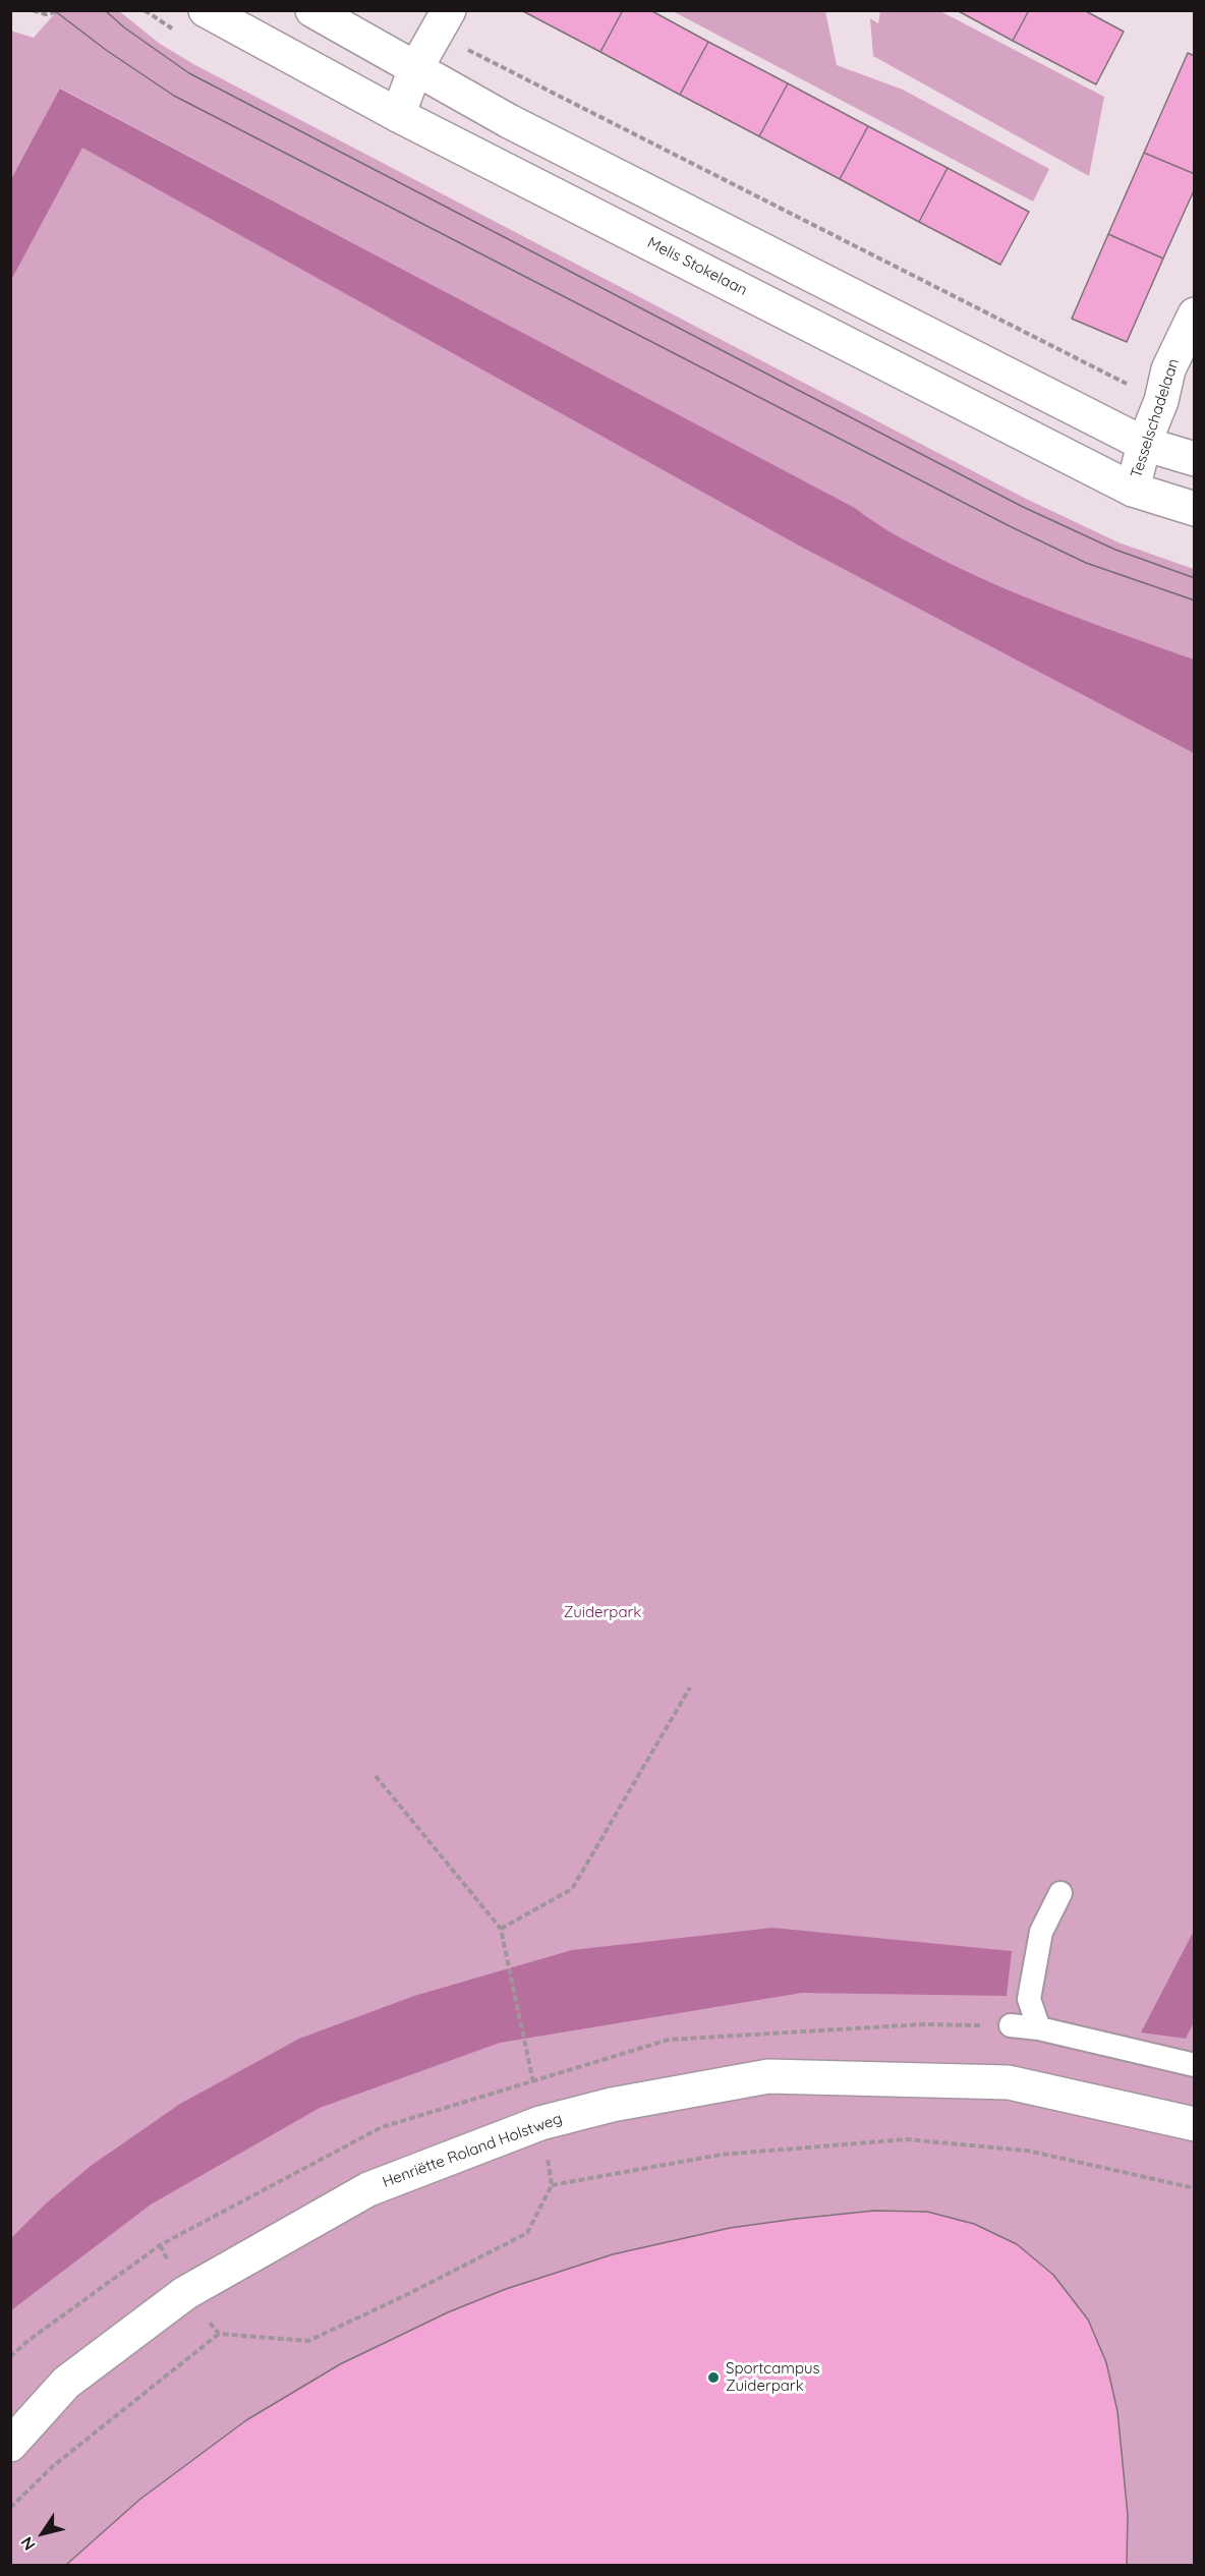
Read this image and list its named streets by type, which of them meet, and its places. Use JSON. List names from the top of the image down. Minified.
{"streets":{"street":["Melis Stokelaan","Tesselschadelaan","Henriëtte Roland Holstweg"]},"crossings":[["Melis Stokelaan","Tesselschadelaan"]],"parks":["Zuiderpark"],"places":["Sportcampus Zuiderpark"],"north":"bottom left"}
